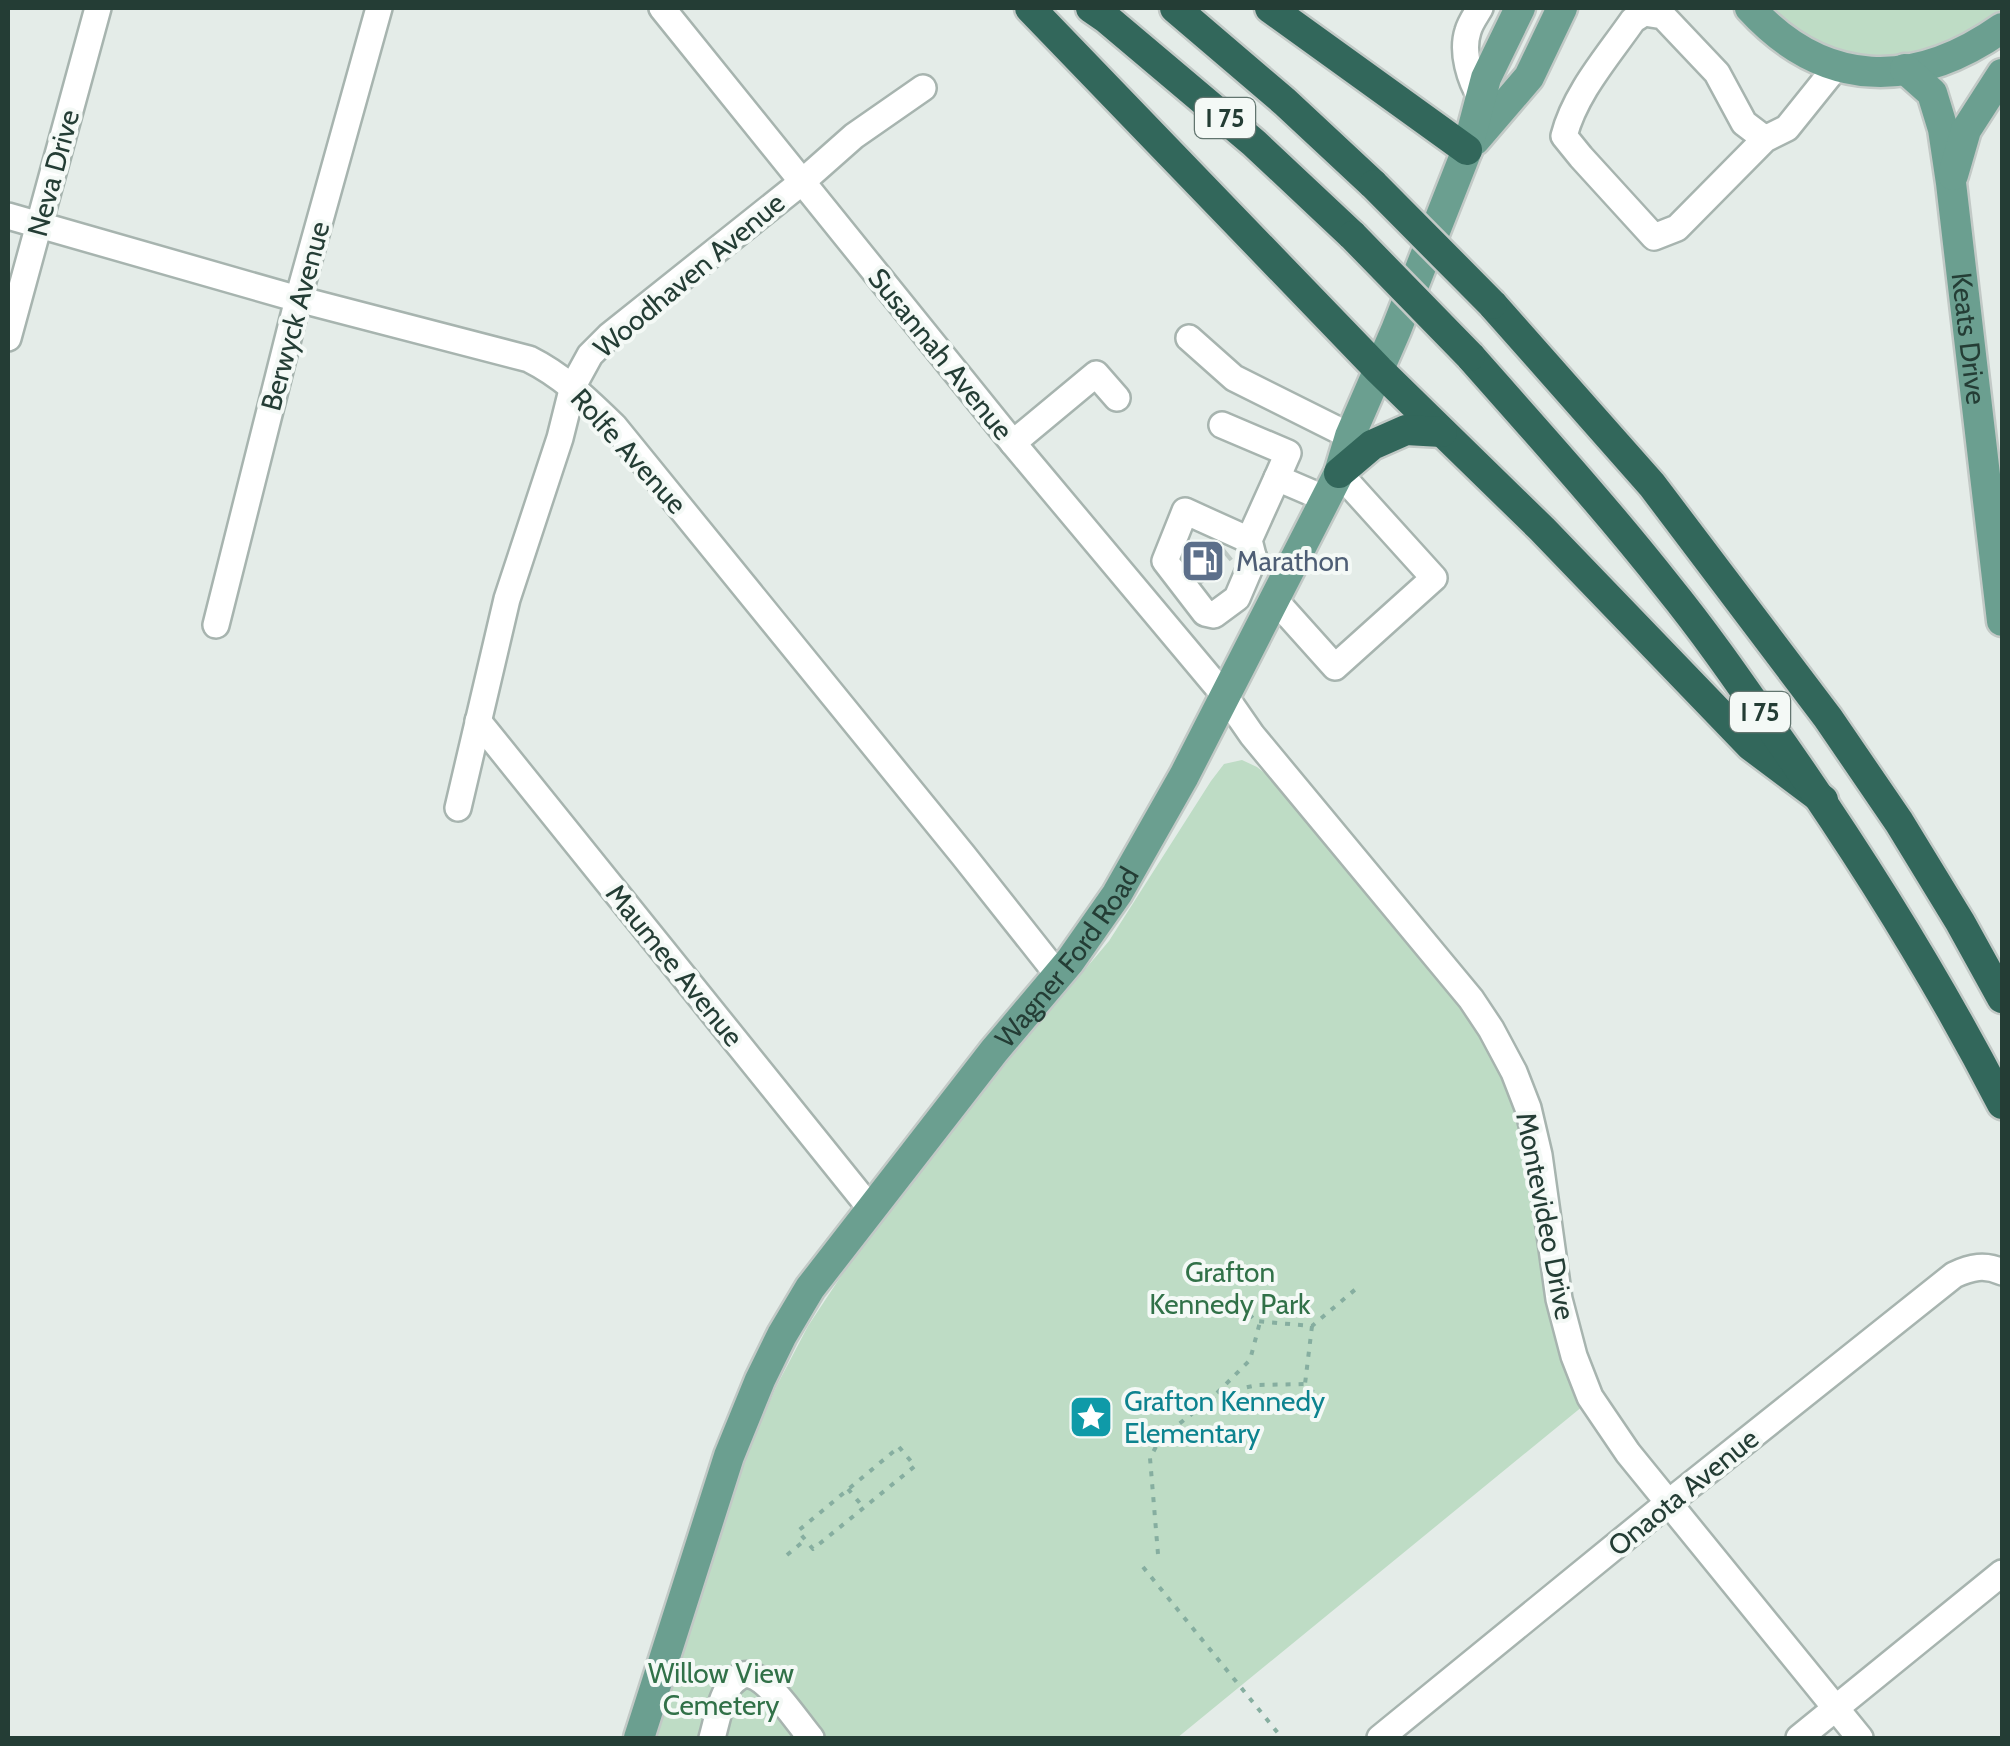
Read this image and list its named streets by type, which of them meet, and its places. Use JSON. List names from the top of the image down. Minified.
{"streets":{"highway":["I 75"],"main road":["Keats Drive","Wagner Ford Road"],"street":["Neva Drive","Woodhaven Avenue","Berwyck Avenue","Susannah Avenue","Rolfe Avenue","Maumee Avenue","Montevideo Drive","Onaota Avenue"]},"crossings":[["Neva Drive","Rolfe Avenue"],["Woodhaven Avenue","Susannah Avenue"],["Woodhaven Avenue","Rolfe Avenue"],["Woodhaven Avenue","Maumee Avenue"],["Berwyck Avenue","Rolfe Avenue"],["Susannah Avenue","Wagner Ford Road"],["Susannah Avenue","Montevideo Drive"],["Rolfe Avenue","Wagner Ford Road"],["Wagner Ford Road","Maumee Avenue"],["Wagner Ford Road","Montevideo Drive"],["Montevideo Drive","Onaota Avenue"]],"parks":["Grafton Kennedy Park","Willow View Cemetery"],"places":{"fuel station":["Marathon"],"place":["Grafton Kennedy Elementary"]}}
